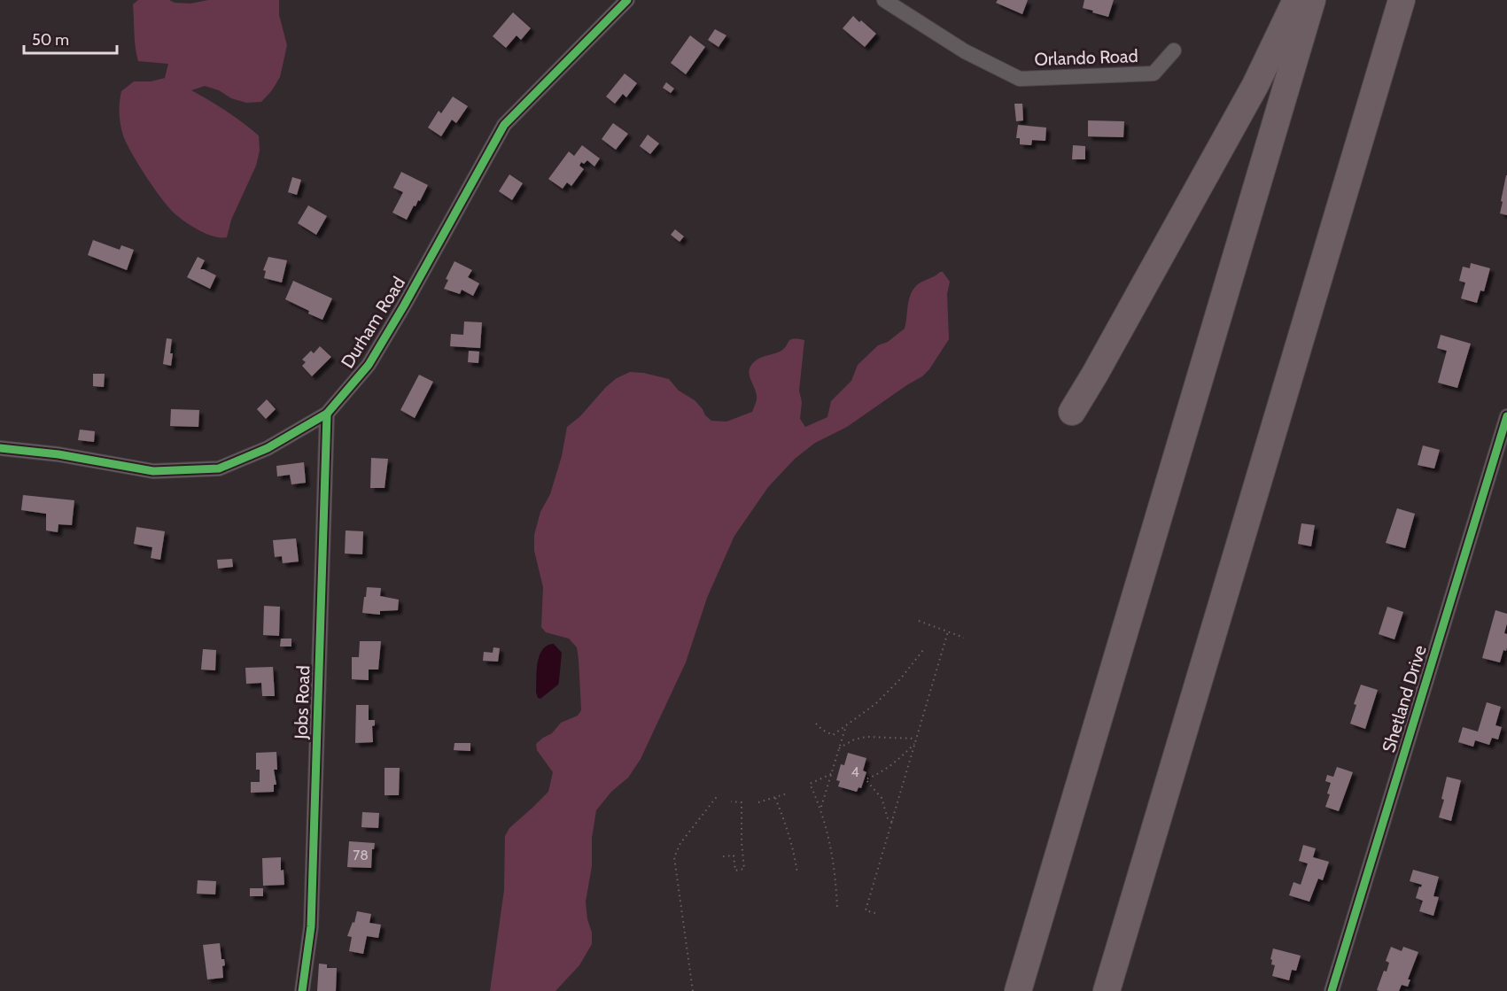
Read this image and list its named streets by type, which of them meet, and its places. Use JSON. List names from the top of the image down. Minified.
{"streets":{"street":["Orlando Road","Durham Road","Shetland Drive","Jobs Road"]},"crossings":[["Durham Road","Jobs Road"]],"house_numbers":["4","78"],"scale_bar":"50 m"}
